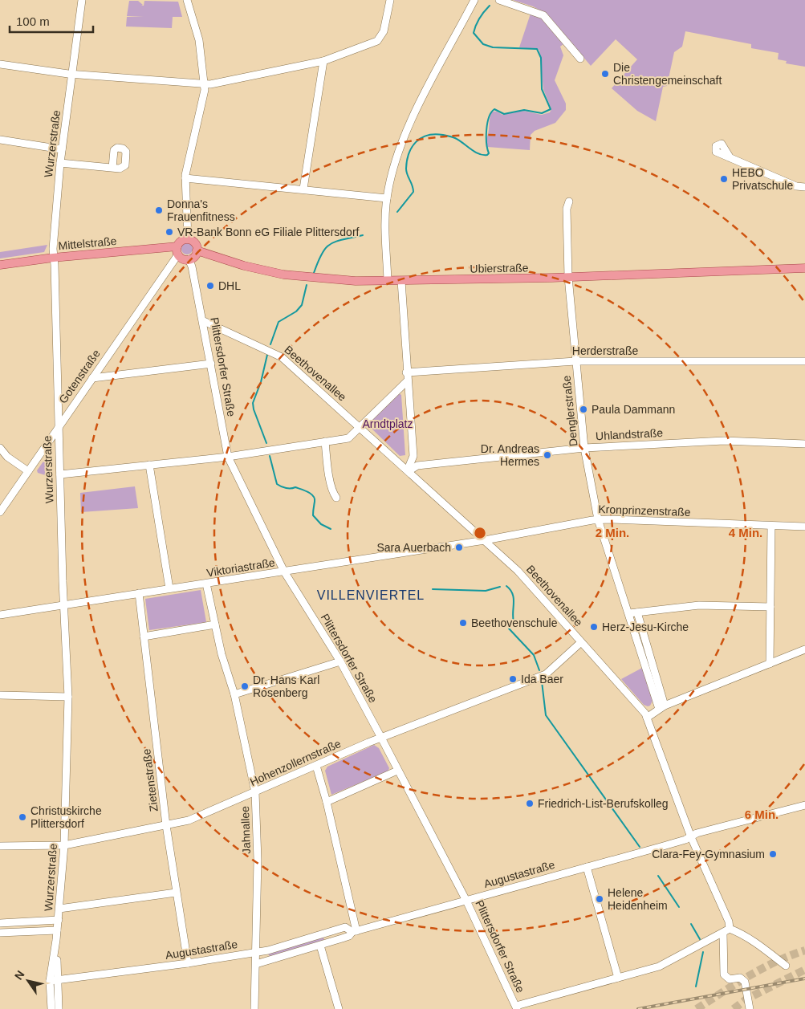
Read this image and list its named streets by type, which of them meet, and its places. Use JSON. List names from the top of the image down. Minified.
{"streets":{"main road":["Mittelstraße","Ubierstraße"],"street":["Wurzerstraße","Herderstraße","Plittersdorfer Straße","Beethovenallee","Gotenstraße","Denglerstraße","Uhlandstraße","Kronprinzenstraße","Viktoriastraße","Hohenzollernstraße","Zietenstraße","Jahnallee","Augustastraße"]},"crossings":[["Wurzerstraße","Mittelstraße"],["Wurzerstraße","Gotenstraße"],["Wurzerstraße","Viktoriastraße"],["Wurzerstraße","Hohenzollernstraße"],["Wurzerstraße","Augustastraße"],["Mittelstraße","Ubierstraße"],["Mittelstraße","Plittersdorfer Straße"],["Mittelstraße","Gotenstraße"],["Ubierstraße","Plittersdorfer Straße"],["Ubierstraße","Gotenstraße"],["Ubierstraße","Denglerstraße"],["Herderstraße","Denglerstraße"],["Plittersdorfer Straße","Beethovenallee"],["Plittersdorfer Straße","Gotenstraße"],["Plittersdorfer Straße","Viktoriastraße"],["Plittersdorfer Straße","Hohenzollernstraße"],["Plittersdorfer Straße","Augustastraße"],["Beethovenallee","Uhlandstraße"],["Beethovenallee","Kronprinzenstraße"],["Beethovenallee","Viktoriastraße"],["Beethovenallee","Hohenzollernstraße"],["Beethovenallee","Augustastraße"],["Denglerstraße","Uhlandstraße"],["Denglerstraße","Kronprinzenstraße"],["Kronprinzenstraße","Viktoriastraße"],["Viktoriastraße","Zietenstraße"],["Viktoriastraße","Jahnallee"],["Hohenzollernstraße","Zietenstraße"],["Hohenzollernstraße","Jahnallee"],["Zietenstraße","Augustastraße"],["Jahnallee","Augustastraße"]],"districts":["VILLENVIERTEL"],"parks":["Arndtplatz"],"places":["Die Christengemeinschaft","HEBO Privatschule","Donna's Frauenfitness","VR-Bank Bonn eG Filiale Plittersdorf","DHL","Paula Dammann","Dr. Andreas Hermes","Sara Auerbach","Beethovenschule","Herz-Jesu-Kirche","Ida Baer","Dr. Hans Karl Rosenberg","Friedrich-List-Berufskolleg","Christuskirche Plittersdorf","Clara-Fey-Gymnasium","Helene Heidenheim"],"scale_bar":"100 m","north":"top left","rings":["2 Min.","4 Min.","6 Min."]}
